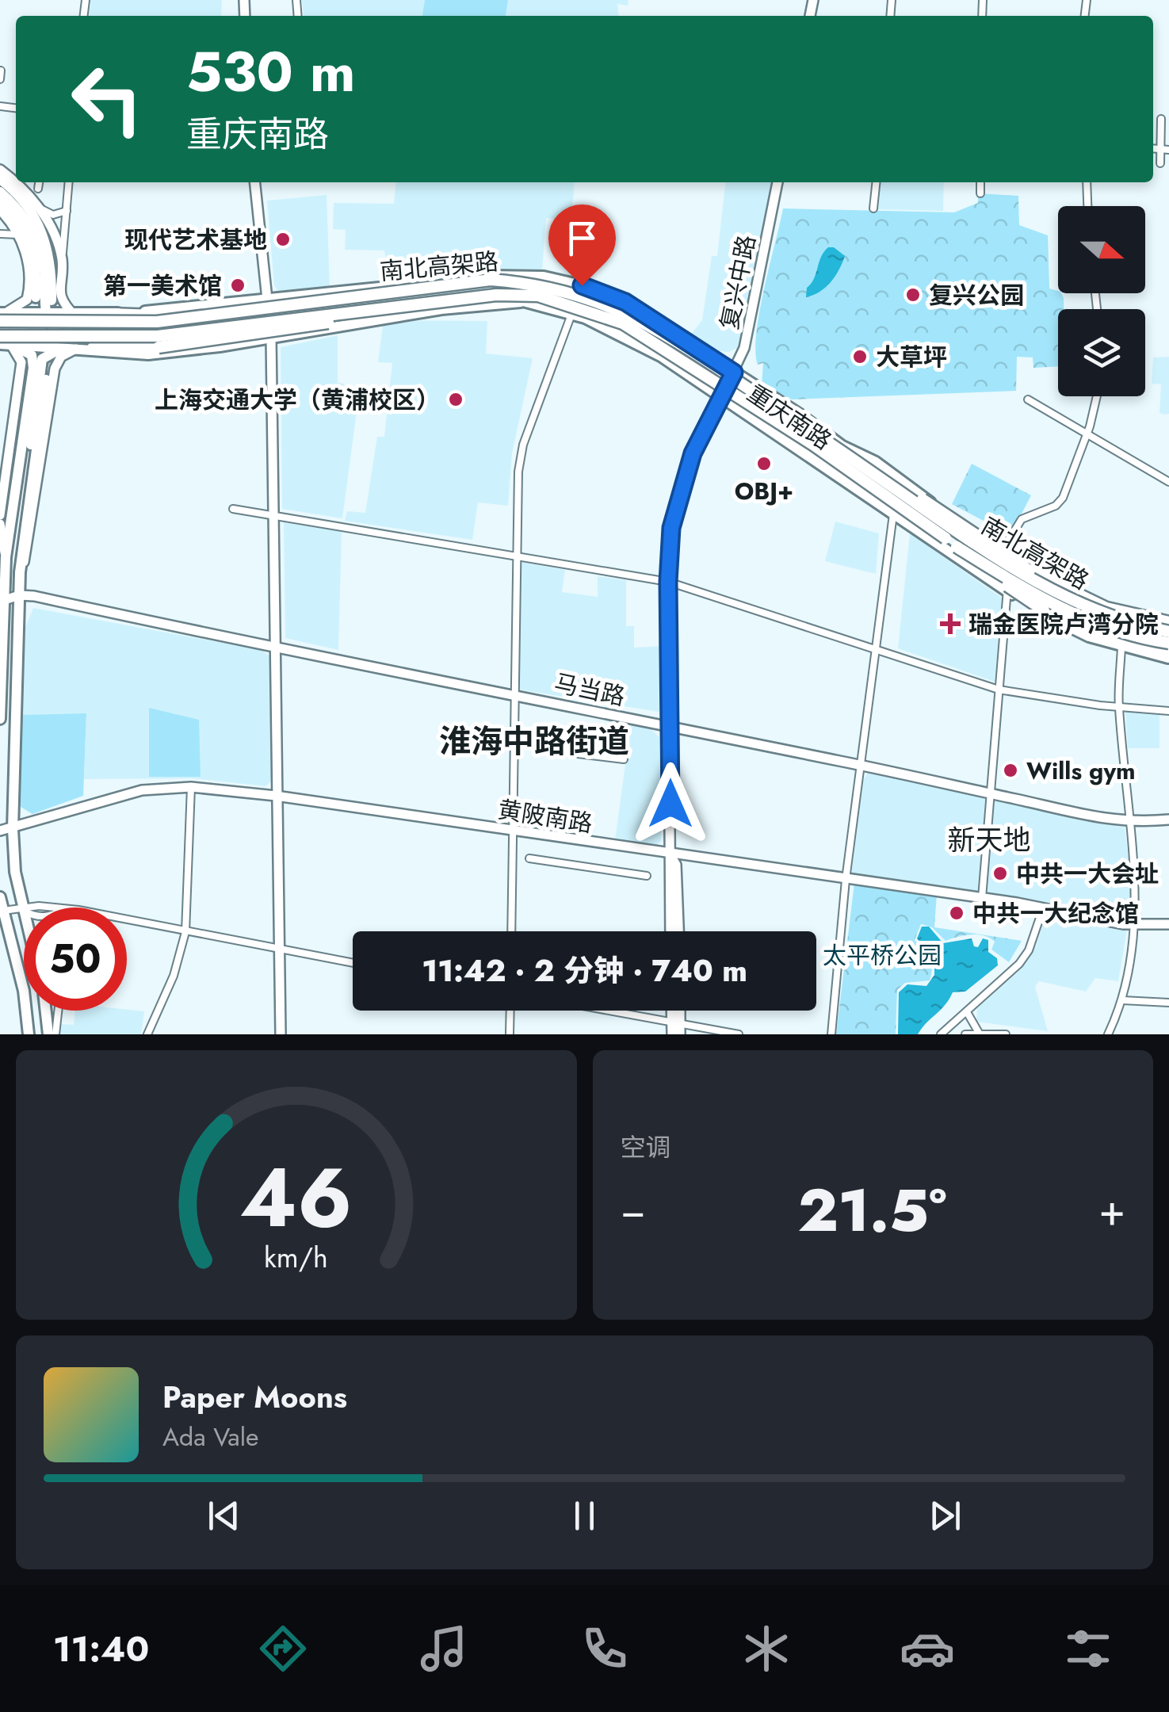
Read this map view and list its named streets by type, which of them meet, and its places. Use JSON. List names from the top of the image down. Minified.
{"streets":{"highway":["南北高架路"],"main road":["重庆南路"],"street":["复兴中路","马当路","黄陂南路"]},"crossings":[["南北高架路","重庆南路"],["复兴中路","重庆南路"],["复兴中路","马当路"],["复兴中路","黄陂南路"]],"districts":["淮海中路街道","新天地"],"parks":["太平桥公园"],"places":{"other":["现代艺术基地","第一美术馆","复兴公园","大草坪","上海交通大学（黄浦校区）","OBJ+","Wills gym","中共一大会址","中共一大纪念馆"],"health":["瑞金医院卢湾分院"]},"north":"right","page":{"turn":["530 m","重庆南路"],"limit":"50","trip":"11:42 · 2 分钟 · 740 m","tile":"空调","heat":["−","21.5°","+"],"song":["Paper Moons","Ada Vale"],"tabs":"11:40","gauge":["46","km/h"]}}
